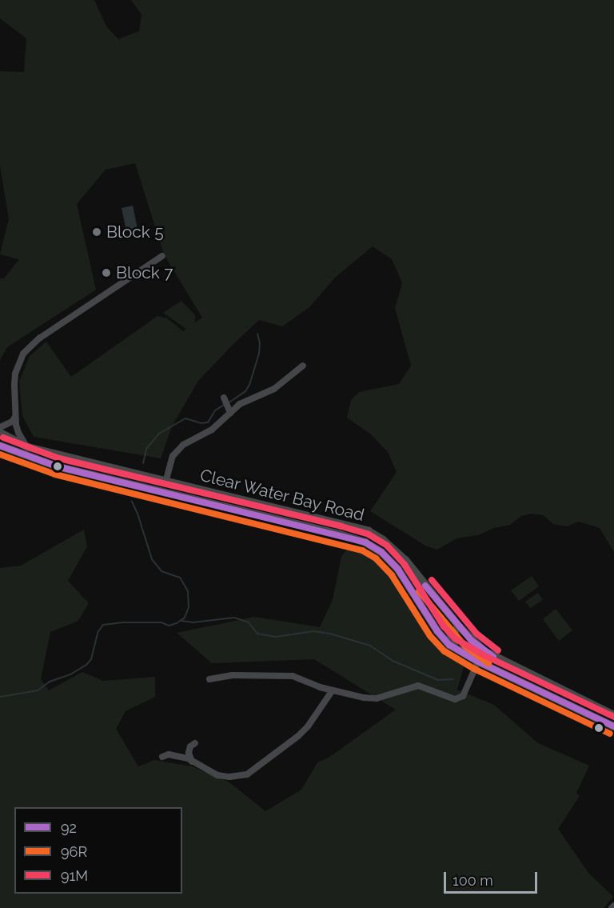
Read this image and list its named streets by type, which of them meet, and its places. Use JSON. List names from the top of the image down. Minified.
{"streets":{"main road":["Clear Water Bay Road"]},"places":["Block 5","Block 7"],"lines":["transit line 91M","transit line 92","transit line 96R"],"legend":["92","96R","91M"],"scale_bar":"100 m"}
